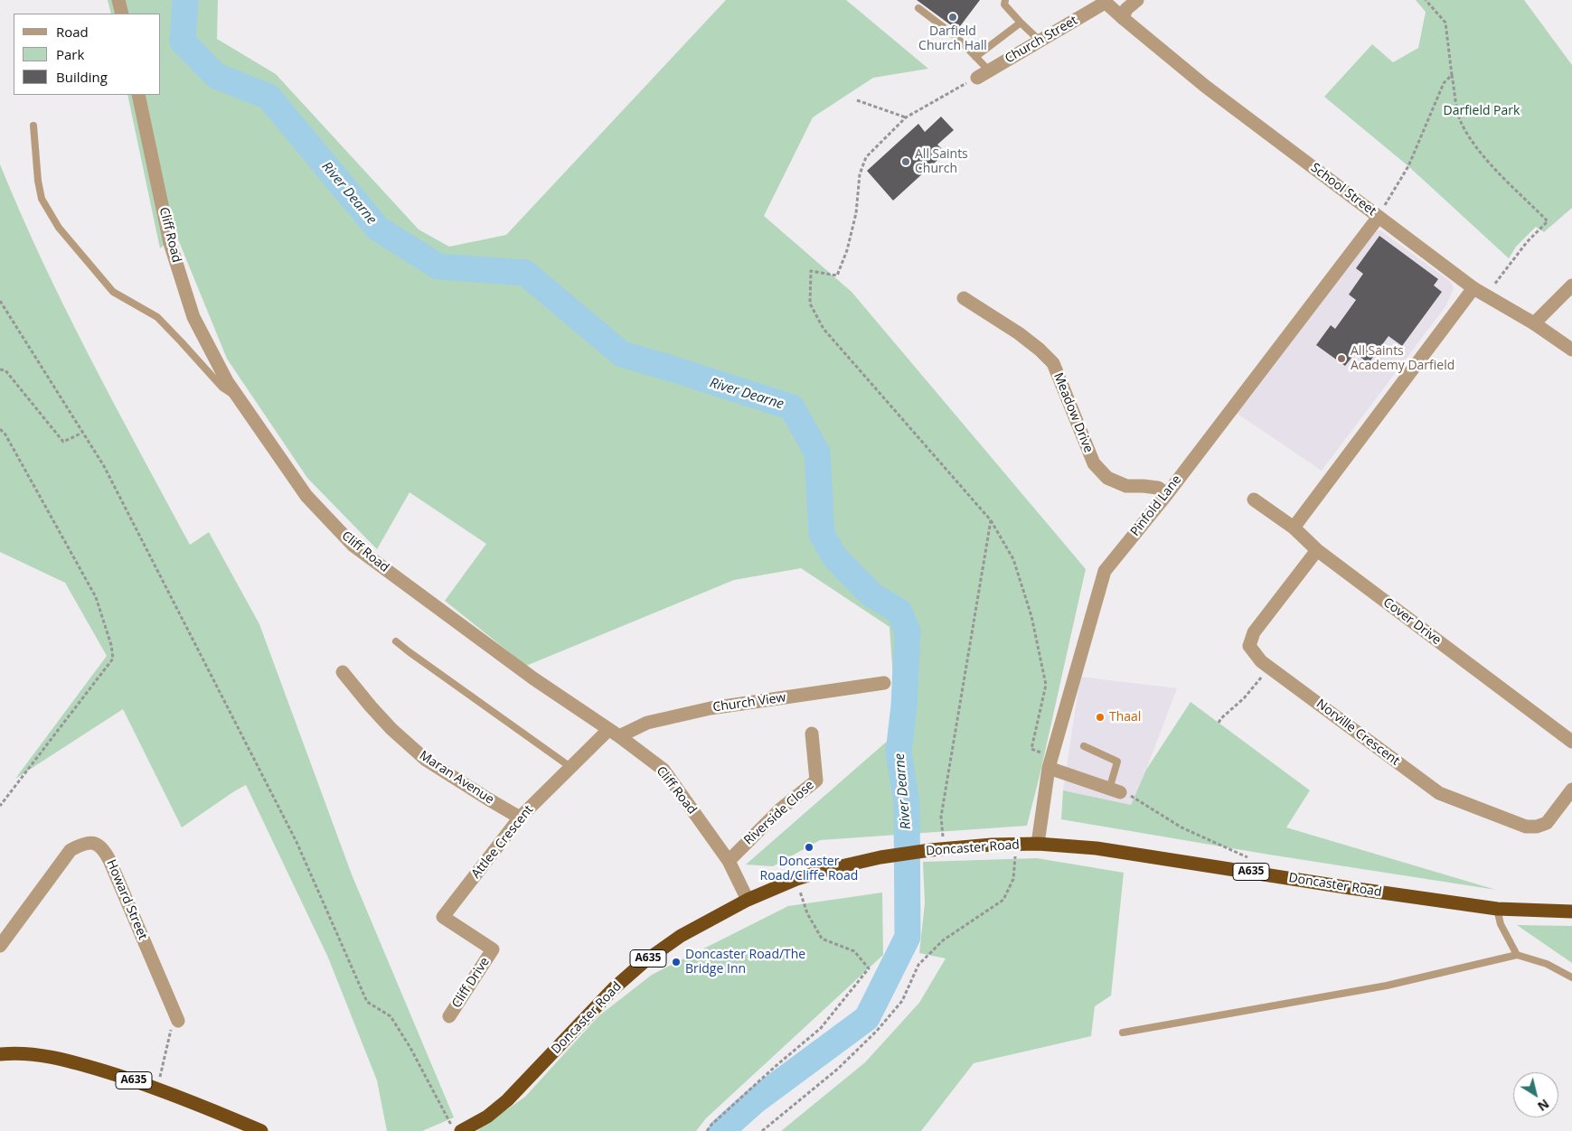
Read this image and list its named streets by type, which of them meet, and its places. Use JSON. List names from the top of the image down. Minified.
{"streets":{"highway":["Doncaster Road","A635"],"street":["Church Street","School Street","Cliff Road","Meadow Drive","Pinfold Lane","Cover Drive","Church View","Norville Crescent","Maran Avenue","Riverside Close","Attlee Crescent","Howard Street","Cliff Drive"]},"crossings":[["Church Street","School Street"],["School Street","Pinfold Lane"],["Cliff Road","Church View"],["Cliff Road","Riverside Close"],["Cliff Road","Attlee Crescent"],["Cliff Road","Doncaster Road"],["Meadow Drive","Pinfold Lane"],["Pinfold Lane","Doncaster Road"],["Cover Drive","Norville Crescent"],["Church View","Attlee Crescent"],["Maran Avenue","Attlee Crescent"],["Attlee Crescent","Cliff Drive"]],"water":["River Dearne"],"parks":["Darfield Park"],"places":["Darfield Church Hall","All Saints Church","All Saints Academy Darfield","Thaal","Doncaster Road/Cliffe Road","Doncaster Road/The Bridge Inn"],"legend":["Road","Park","Building"],"north":"bottom right"}
